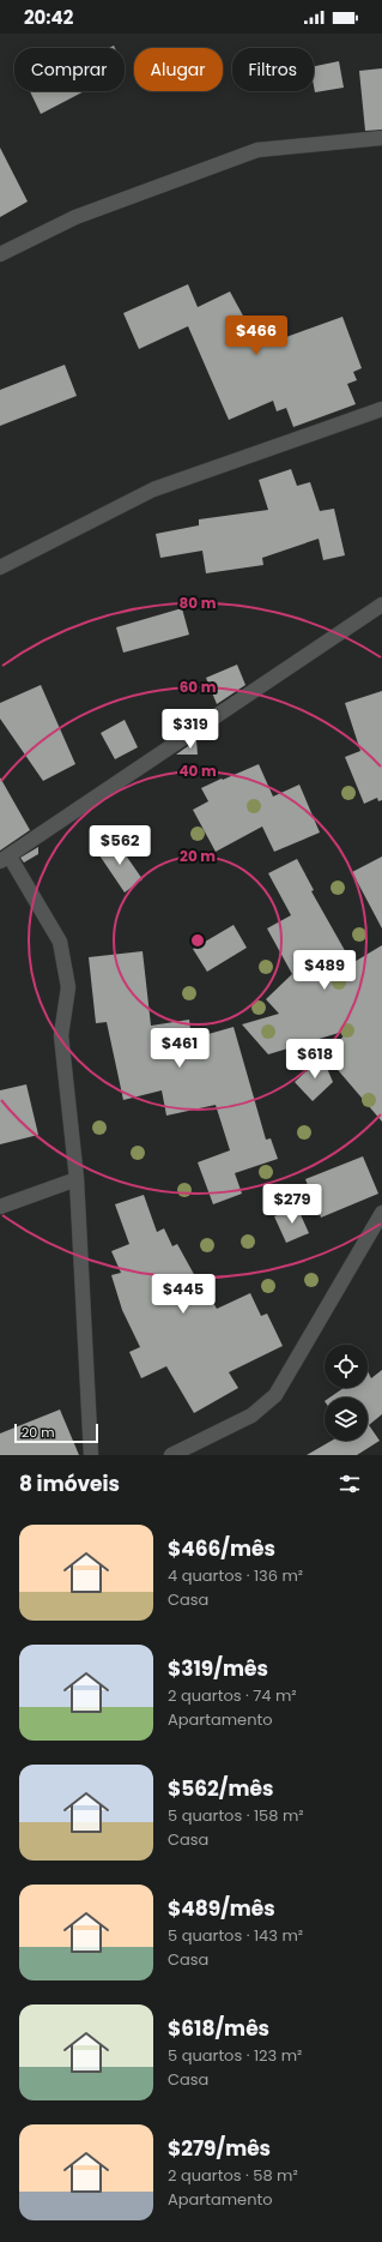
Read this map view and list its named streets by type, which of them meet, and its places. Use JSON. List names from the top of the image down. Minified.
{"scale_bar":"20 m","page":{"status":"20:42","chip":["Comprar","Alugar","Filtros"],"price":["$466","$319","$562","$489","$461","$618","$279","$445"],"scale":"20 m","heading":"8 imóveis","list":[{"name":"$466/mês","note":"4 quartos · 136 m² · Casa"},{"name":"$319/mês","note":"2 quartos · 74 m² · Apartamento"},{"name":"$562/mês","note":"5 quartos · 158 m² · Casa"},{"name":"$489/mês","note":"5 quartos · 143 m² · Casa"},{"name":"$618/mês","note":"5 quartos · 123 m² · Casa"},{"name":"$279/mês","note":"2 quartos · 58 m² · Apartamento"}]},"rings":["80 m","60 m","40 m","20 m"]}
